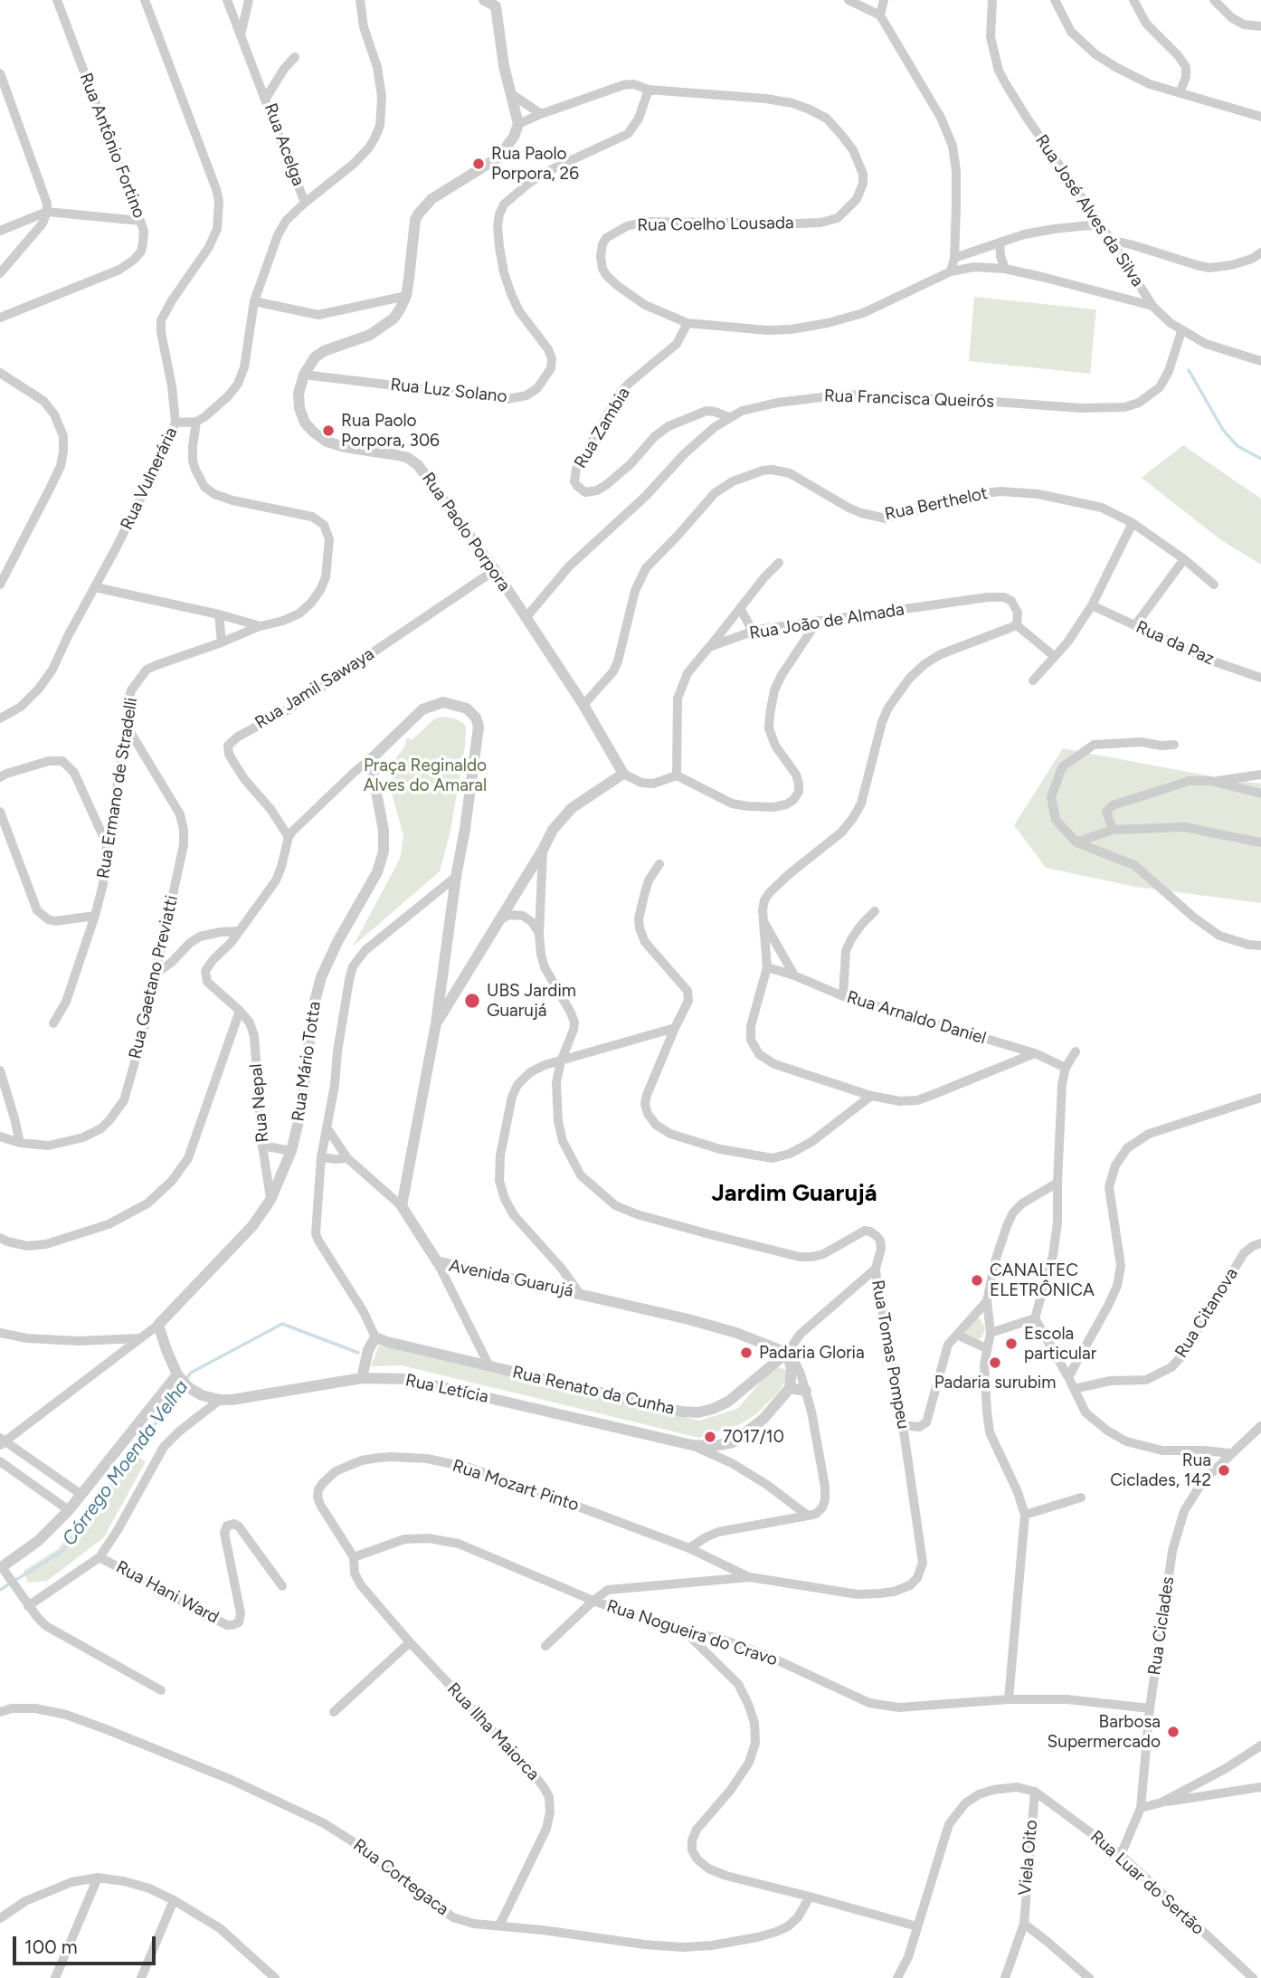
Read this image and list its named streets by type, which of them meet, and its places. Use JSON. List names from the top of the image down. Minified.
{"streets":{"street":["Rua Acelga","Rua Antônio Fortino","Rua José Alves da Silva","Rua Coelho Lousada","Rua Luz Solano","Rua Francisca Queirós","Rua Zambia","Rua Vulnerária","Rua Berthelot","Rua Paolo Porpora","Rua João de Almada","Rua da Paz","Rua Jamil Sawaya","Rua Ermano de Stradelli","Rua Gaetano Previatti","Rua Arnaldo Daniel","Rua Mário Totta","Rua Nepal","Avenida Guarujá","Rua Citanova","Rua Tomas Pompeu","Rua Letícia","Rua Renato da Cunha","Rua Mozart Pinto","Rua Hani Ward","Rua Ciclades","Rua Nogueira do Cravo","Rua Ilha Maiorca","Viela Oito","Rua Cortegaca","Rua Luar do Sertão"]},"crossings":[["Rua José Alves da Silva","Rua Coelho Lousada"],["Rua José Alves da Silva","Rua Francisca Queirós"],["Rua Coelho Lousada","Rua Luz Solano"],["Rua Coelho Lousada","Rua Zambia"],["Rua Luz Solano","Rua Paolo Porpora"],["Rua Francisca Queirós","Rua Zambia"],["Rua Francisca Queirós","Rua Paolo Porpora"],["Rua Berthelot","Rua Paolo Porpora"],["Rua Paolo Porpora","Rua Jamil Sawaya"],["Rua Ermano de Stradelli","Rua Gaetano Previatti"],["Rua Mário Totta","Rua Nepal"],["Avenida Guarujá","Rua Renato da Cunha"],["Rua Tomas Pompeu","Rua Renato da Cunha"],["Rua Tomas Pompeu","Rua Mozart Pinto"],["Rua Tomas Pompeu","Rua Nogueira do Cravo"],["Rua Mozart Pinto","Rua Nogueira do Cravo"],["Rua Mozart Pinto","Rua Ilha Maiorca"],["Rua Ciclades","Rua Nogueira do Cravo"],["Rua Ciclades","Rua Luar do Sertão"],["Rua Nogueira do Cravo","Rua Ilha Maiorca"],["Rua Ilha Maiorca","Rua Cortegaca"],["Viela Oito","Rua Luar do Sertão"]],"districts":["Jardim Guarujá"],"water":["Córrego Moenda Velha"],"parks":["Praça Reginaldo Alves do Amaral"],"places":["Rua Paolo Porpora, 26","Rua Paolo Porpora, 306","UBS Jardim Guarujá","CANALTEC ELETRÔNICA","Escola particular","Padaria Gloria","Padaria surubim","7017/10","Rua Ciclades, 142","Barbosa Supermercado"],"scale_bar":"100 m"}
